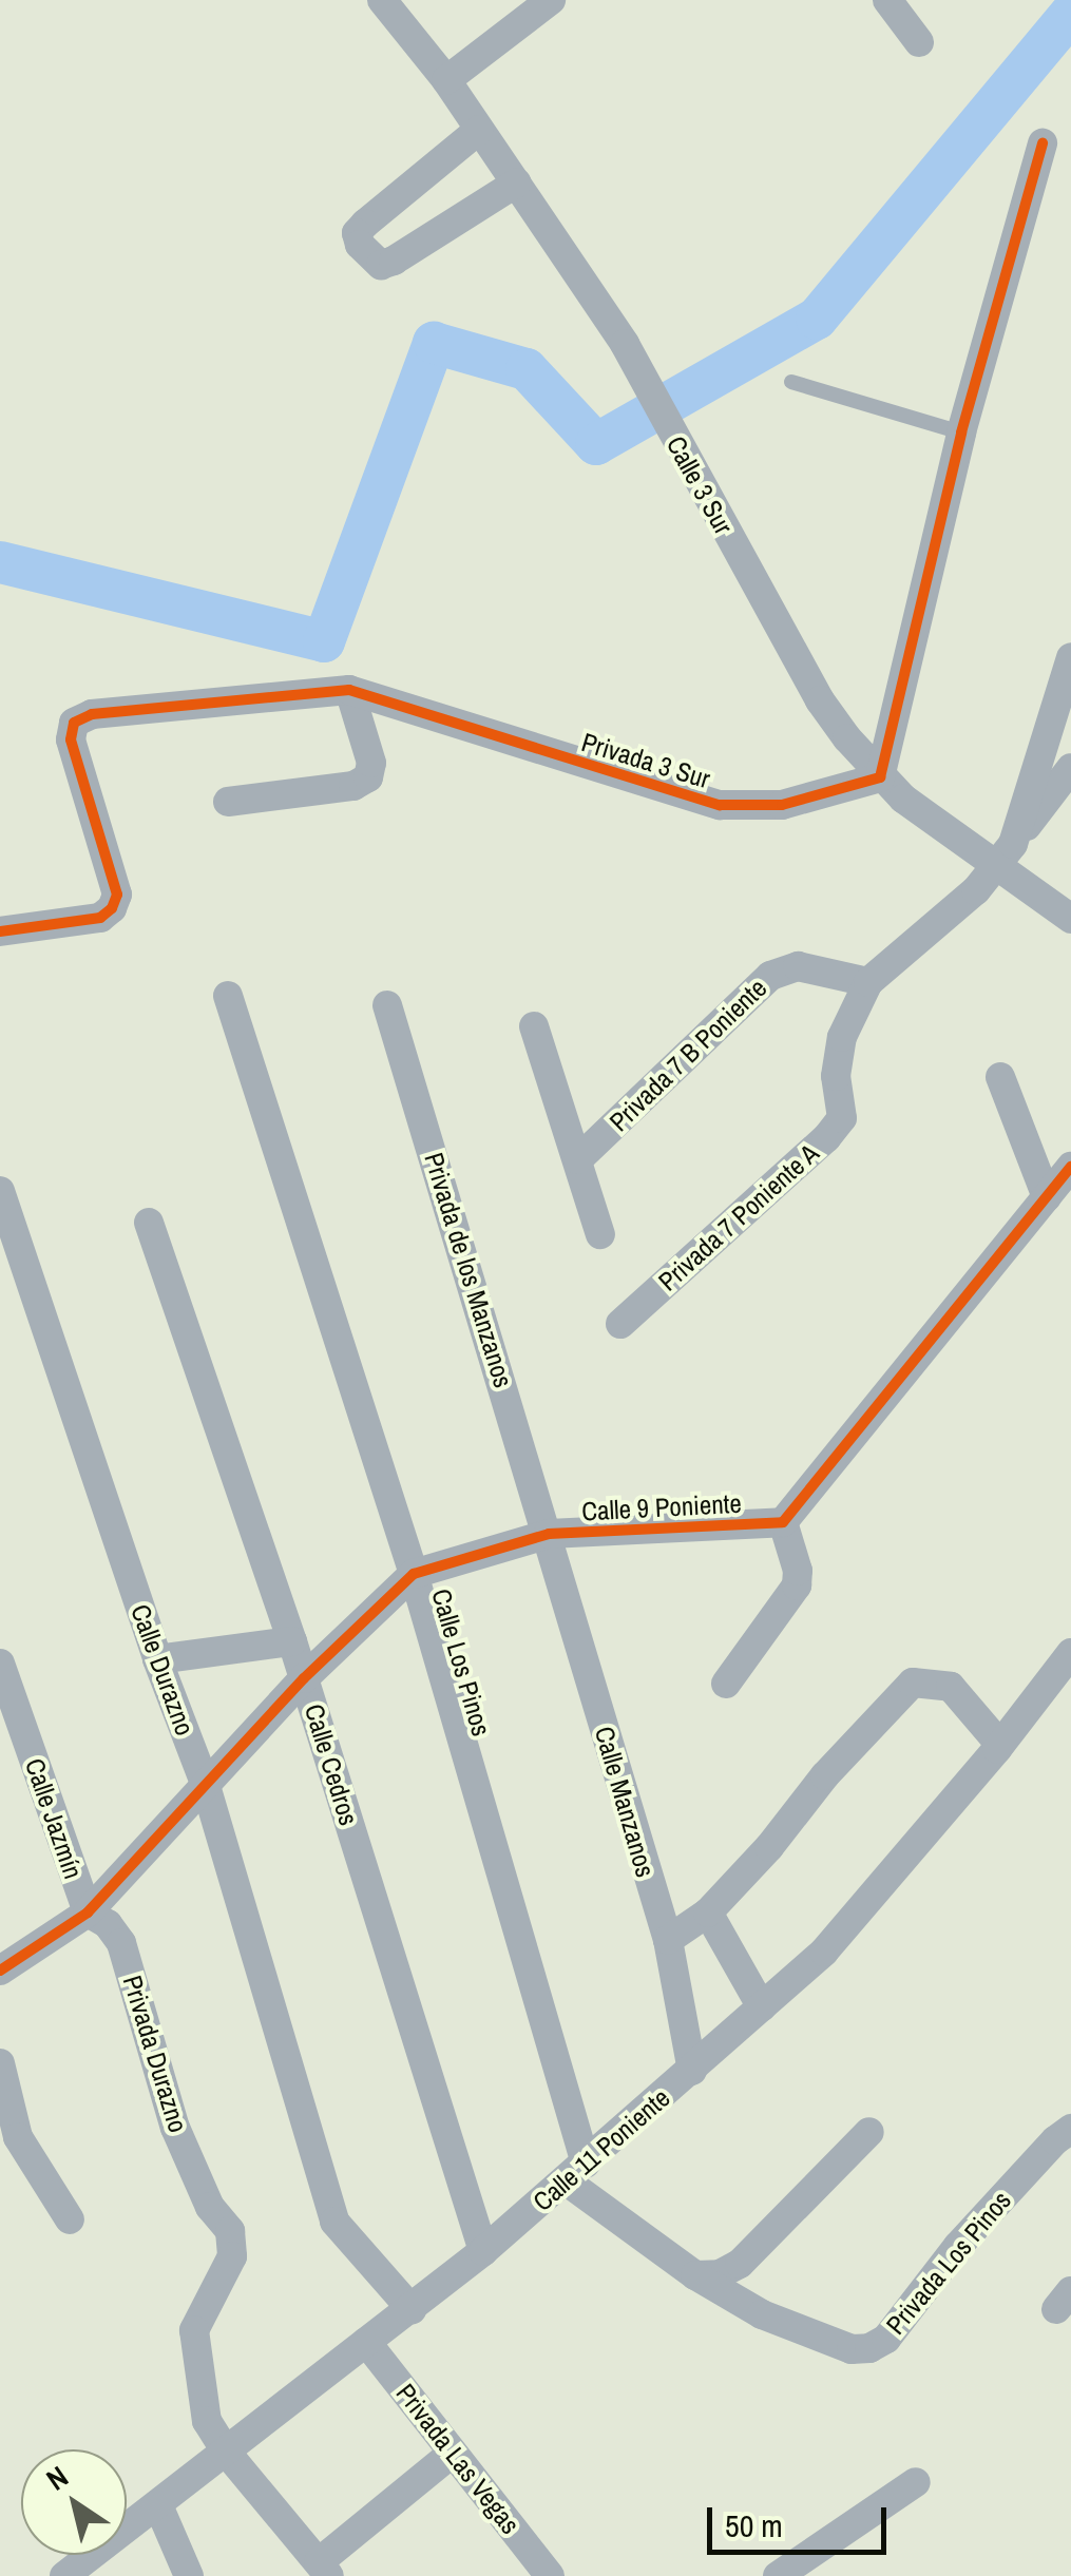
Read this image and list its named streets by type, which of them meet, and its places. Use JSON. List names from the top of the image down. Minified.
{"streets":{"street":["Calle 3 Sur","Privada 3 Sur","Privada 7 B Poniente","Privada 7 Poniente A","Privada de los Manzanos","Calle 9 Poniente","Calle Los Pinos","Calle Durazno","Calle Cedros","Calle Manzanos","Calle Jazmín","Privada Durazno","Calle 11 Poniente","Privada Los Pinos","Privada Las Vegas"]},"crossings":[["Calle 3 Sur","Privada 3 Sur"],["Privada 7 B Poniente","Privada 7 Poniente A"],["Privada de los Manzanos","Calle 9 Poniente"],["Privada de los Manzanos","Calle Manzanos"],["Calle 9 Poniente","Calle Los Pinos"],["Calle 9 Poniente","Calle Durazno"],["Calle 9 Poniente","Calle Cedros"],["Calle 9 Poniente","Calle Manzanos"],["Calle 9 Poniente","Calle Jazmín"],["Calle 9 Poniente","Privada Durazno"],["Calle Los Pinos","Calle 11 Poniente"],["Calle Los Pinos","Privada Los Pinos"],["Calle Durazno","Calle 11 Poniente"],["Calle Cedros","Calle 11 Poniente"],["Calle Manzanos","Calle 11 Poniente"],["Calle Jazmín","Privada Durazno"],["Privada Durazno","Calle 11 Poniente"],["Calle 11 Poniente","Privada Los Pinos"],["Calle 11 Poniente","Privada Las Vegas"]],"scale_bar":"50 m","north":"top left"}
